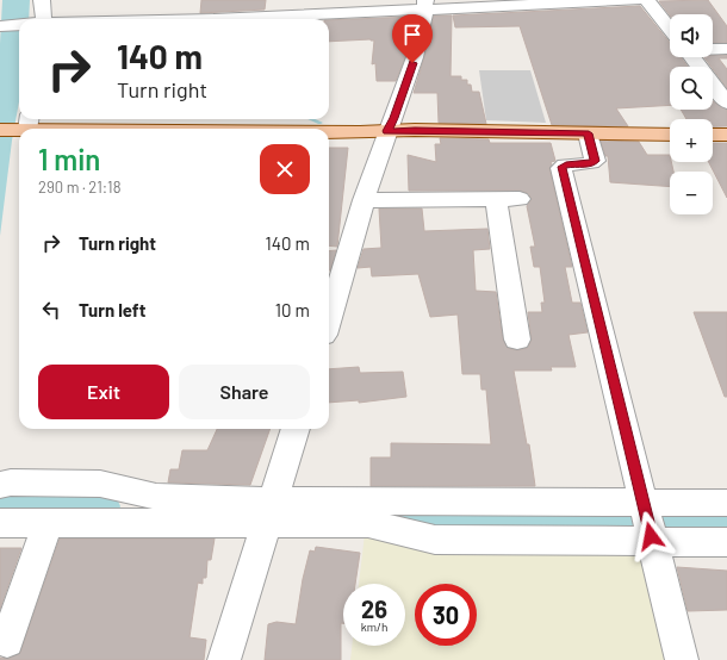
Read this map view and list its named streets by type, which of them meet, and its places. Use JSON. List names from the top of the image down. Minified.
{"page":{"map_buttons":["+","−"],"turn":["140 m","Turn right"],"heading":["1 min","290 m · 21:18"],"list":[{"name":"Turn right","value":"140 m"},{"name":"Turn left","value":"10 m"}],"buttons":["Exit","Share"],"speed":"26 km/h","limit":"30"}}
